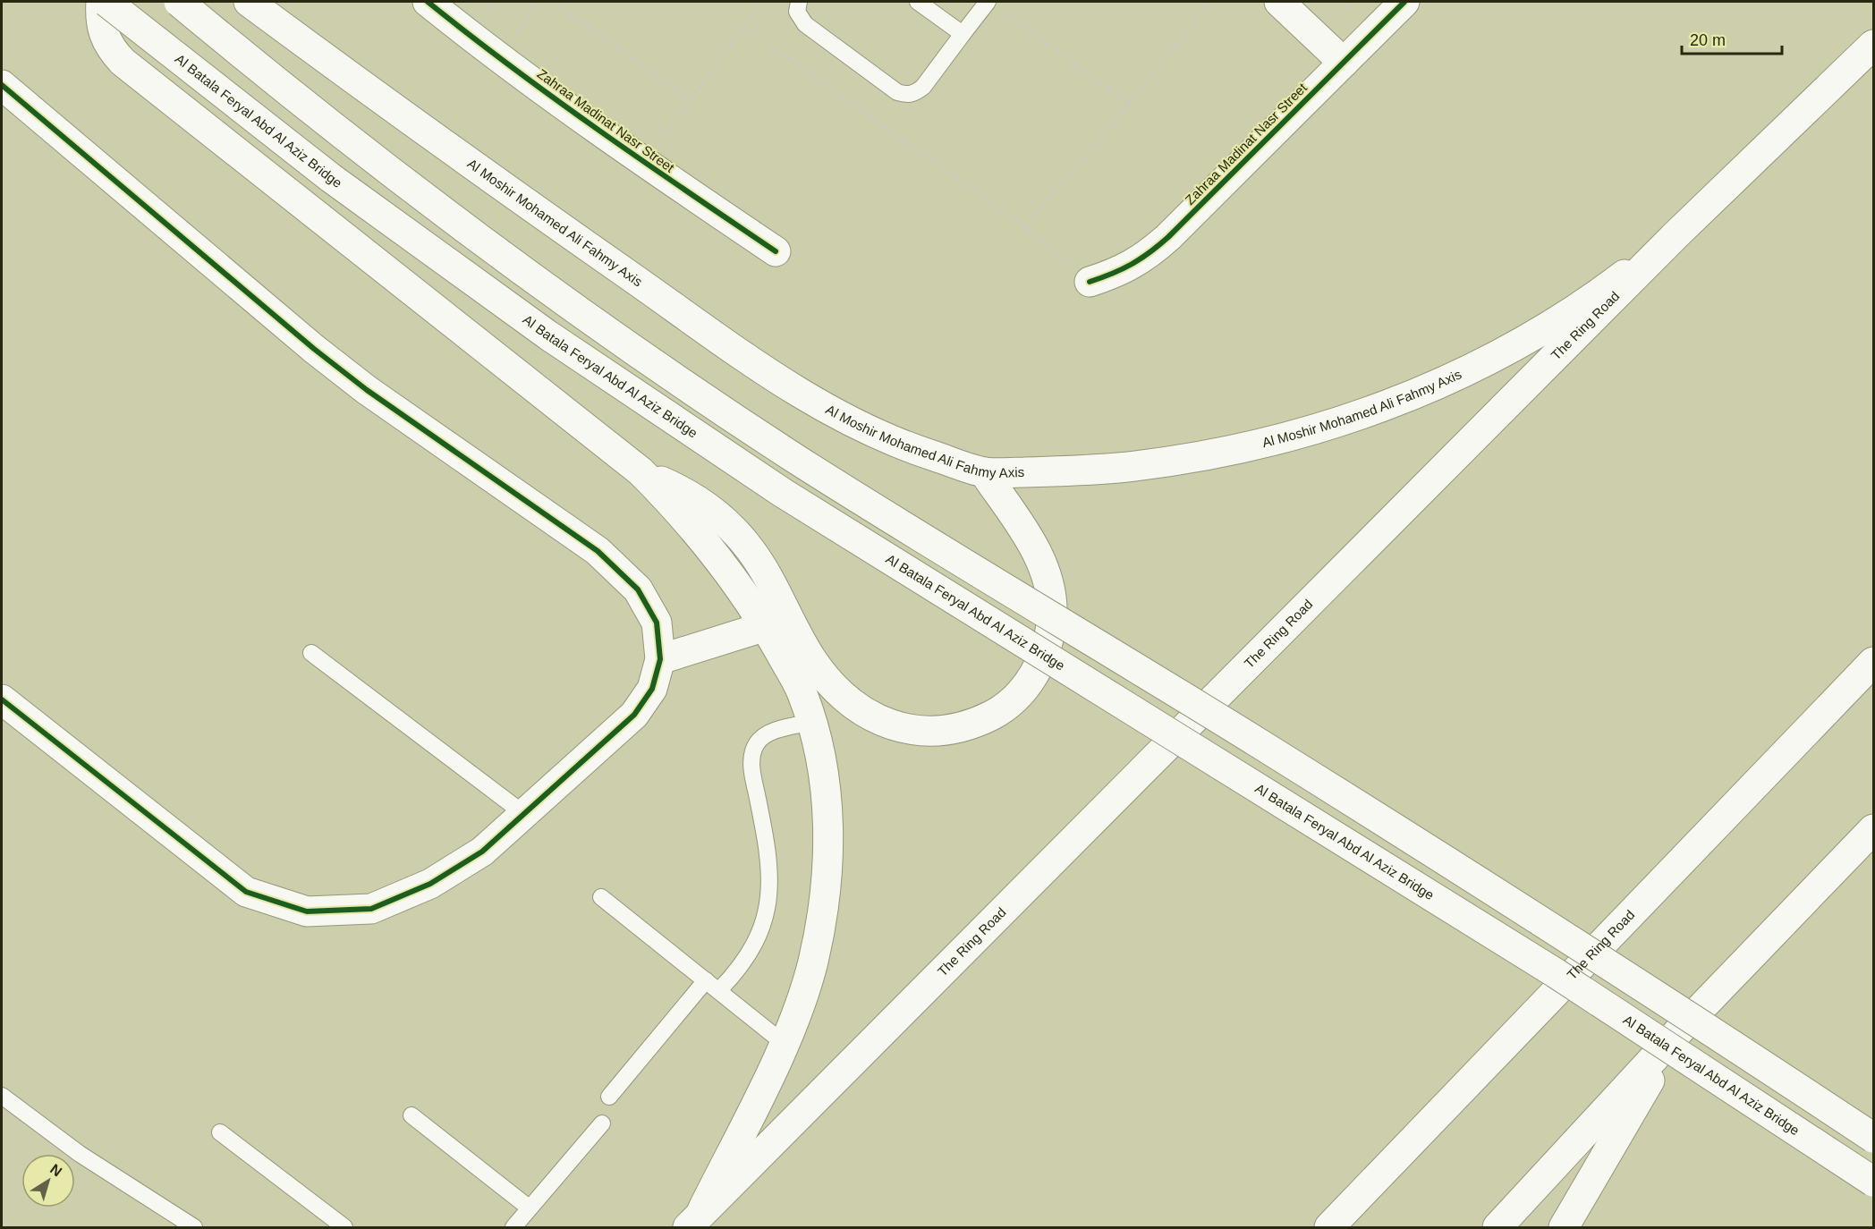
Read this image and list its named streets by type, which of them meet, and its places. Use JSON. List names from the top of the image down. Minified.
{"streets":{"main road":["Al Batala Feryal Abd Al Aziz Bridge","Zahraa Madinat Nasr Street","Al Moshir Mohamed Ali Fahmy Axis","The Ring Road"]},"crossings":[["Al Moshir Mohamed Ali Fahmy Axis","The Ring Road"]],"scale_bar":"20 m","north":"top right"}
